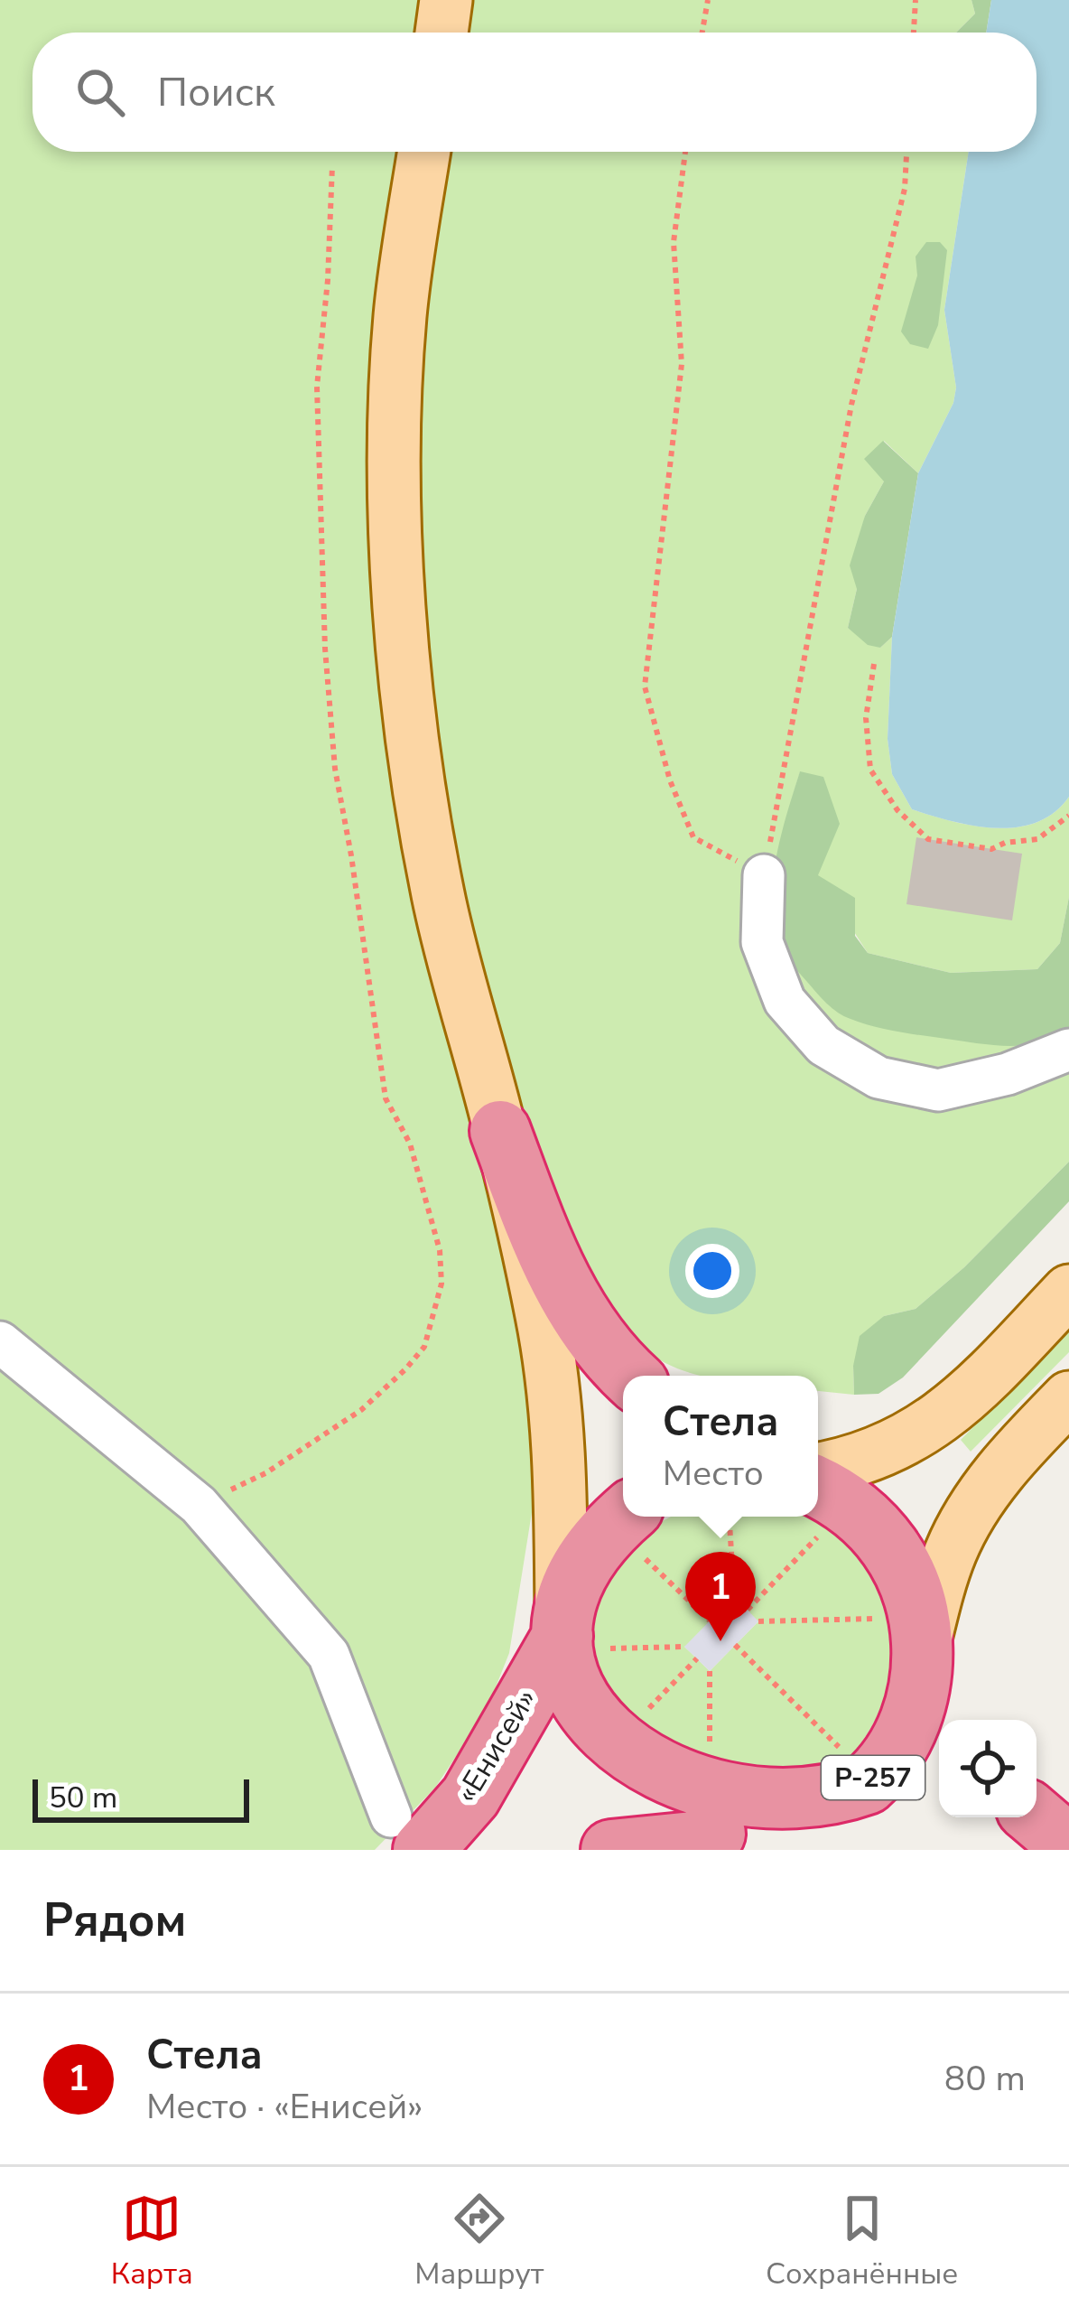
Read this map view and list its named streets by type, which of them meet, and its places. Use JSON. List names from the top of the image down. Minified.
{"streets":{"highway":["«Енисей»","Р-257"]},"scale_bar":"50 m","page":{"search":"Поиск","popup":["Стела","Место"],"pins":"1","scale":"50 m","heading":"Рядом","list":[{"mark":"1","name":"Стела","note":"Место · «Енисей»","value":"80 m"}],"nav":["Карта","Маршрут","Сохранённые"]}}
